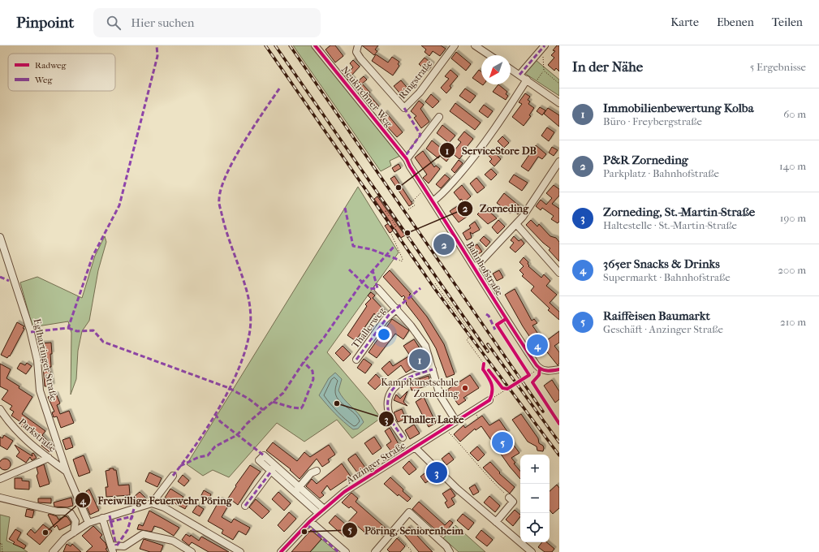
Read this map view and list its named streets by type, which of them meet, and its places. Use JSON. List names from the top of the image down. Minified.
{"streets":{"street":["Ringstraße","Neukirchner Weg","Bahnhofstraße","Thallerweg","Eglhartinger Straße","Parkstraße","Anzinger Straße"]},"crossings":[["Neukirchner Weg","Bahnhofstraße"],["Eglhartinger Straße","Parkstraße"]],"places":["ServiceStore DB","Zorneding","Kampfkunstschule Zorneding","Thaller Lacke","Pöring, Seniorenheim","Freiwillige Feuerwehr Pöring"],"legend":["Radweg","Weg"],"north":"bottom left","page":{"header":"Pinpoint","search":"Hier suchen","nav":["Karte","Ebenen","Teilen"],"heading":["In der Nähe","5 Ergebnisse"],"list":[{"mark":"1","name":"Immobilienbewertung Kolba","note":"Büro · Freybergstraße","value":"60 m"},{"mark":"2","name":"P&R Zorneding","note":"Parkplatz · Bahnhofstraße","value":"140 m"},{"mark":"3","name":"Zorneding, St.-Martin-Straße","note":"Haltestelle · St.-Martin-Straße","value":"190 m"},{"mark":"4","name":"365er Snacks & Drinks","note":"Supermarkt · Bahnhofstraße","value":"200 m"},{"mark":"5","name":"Raiffeisen Baumarkt","note":"Geschäft · Anzinger Straße","value":"210 m"}],"pins":["2","4","1","5","3"],"map_buttons":["+","−"]}}
